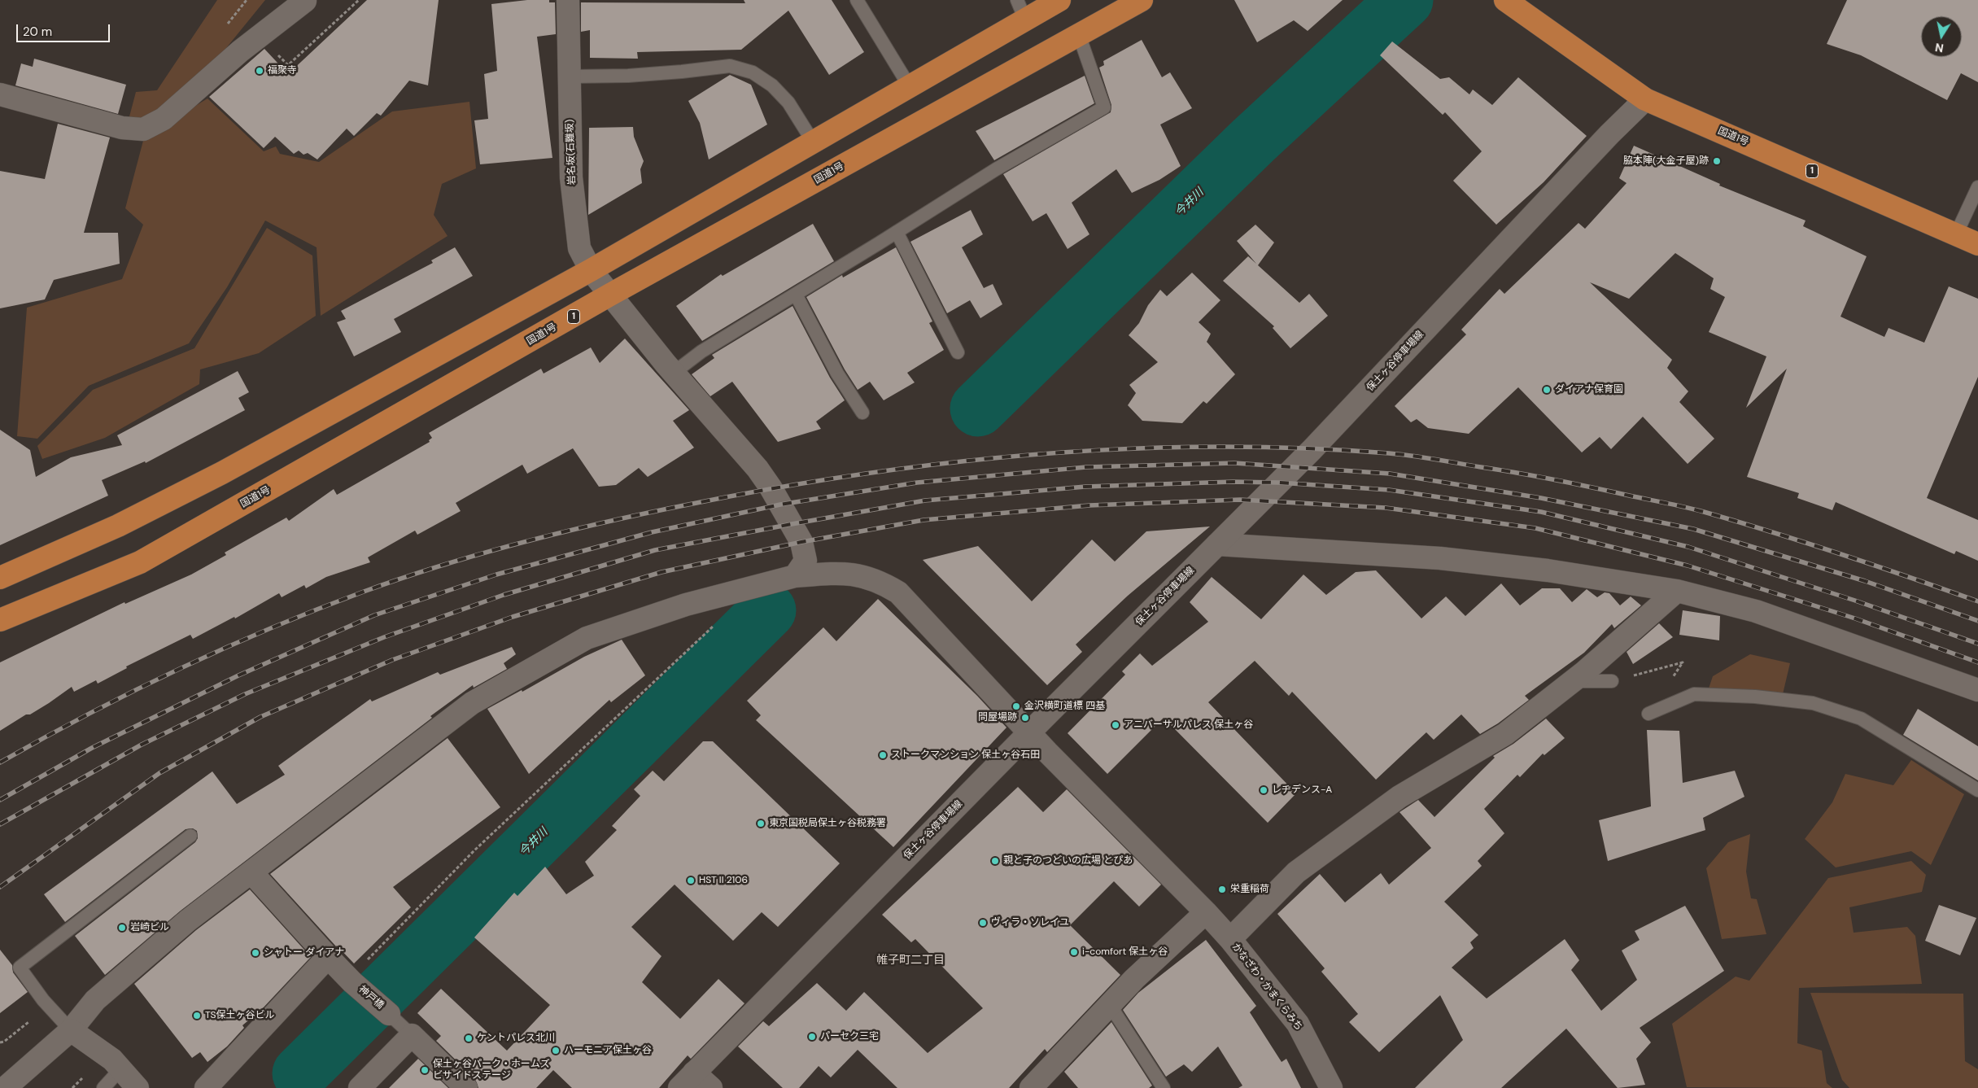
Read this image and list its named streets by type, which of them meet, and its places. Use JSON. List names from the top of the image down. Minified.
{"streets":{"highway":["国道1号","1"],"street":["岩名坂(石難坂)","保土ヶ谷停車場線","かなざわ・かまくらみち","神戸橋"]},"crossings":[["国道1号","岩名坂(石難坂)"],["国道1号","保土ヶ谷停車場線"],["岩名坂(石難坂)","かなざわ・かまくらみち"],["保土ヶ谷停車場線","かなざわ・かまくらみち"],["かなざわ・かまくらみち","神戸橋"]],"districts":["帷子町二丁目"],"water":["今井川"],"places":["福聚寺","脇本陣(大金子屋)跡","ダイアナ保育園","金沢横町道標 四基","問屋場跡","アニバーサルパレス 保土ヶ谷","ストークマンション 保土ヶ谷石田","レヂデンス-A","東京国税局保土ヶ谷税務署","親と子のつどいの広場 とぴあ","HST II 2106","栄重稲荷","ヴィラ・ソレイユ","岩崎ビル","i-comfort 保土ヶ谷","シャトー ダイアナ","TS保土ヶ谷ビル","パーセク三宅","ケントパレス北川","ハーモニア保土ヶ谷","保土ヶ谷パーク・ホームズ ビサイドステージ"],"scale_bar":"20 m","north":"bottom"}
